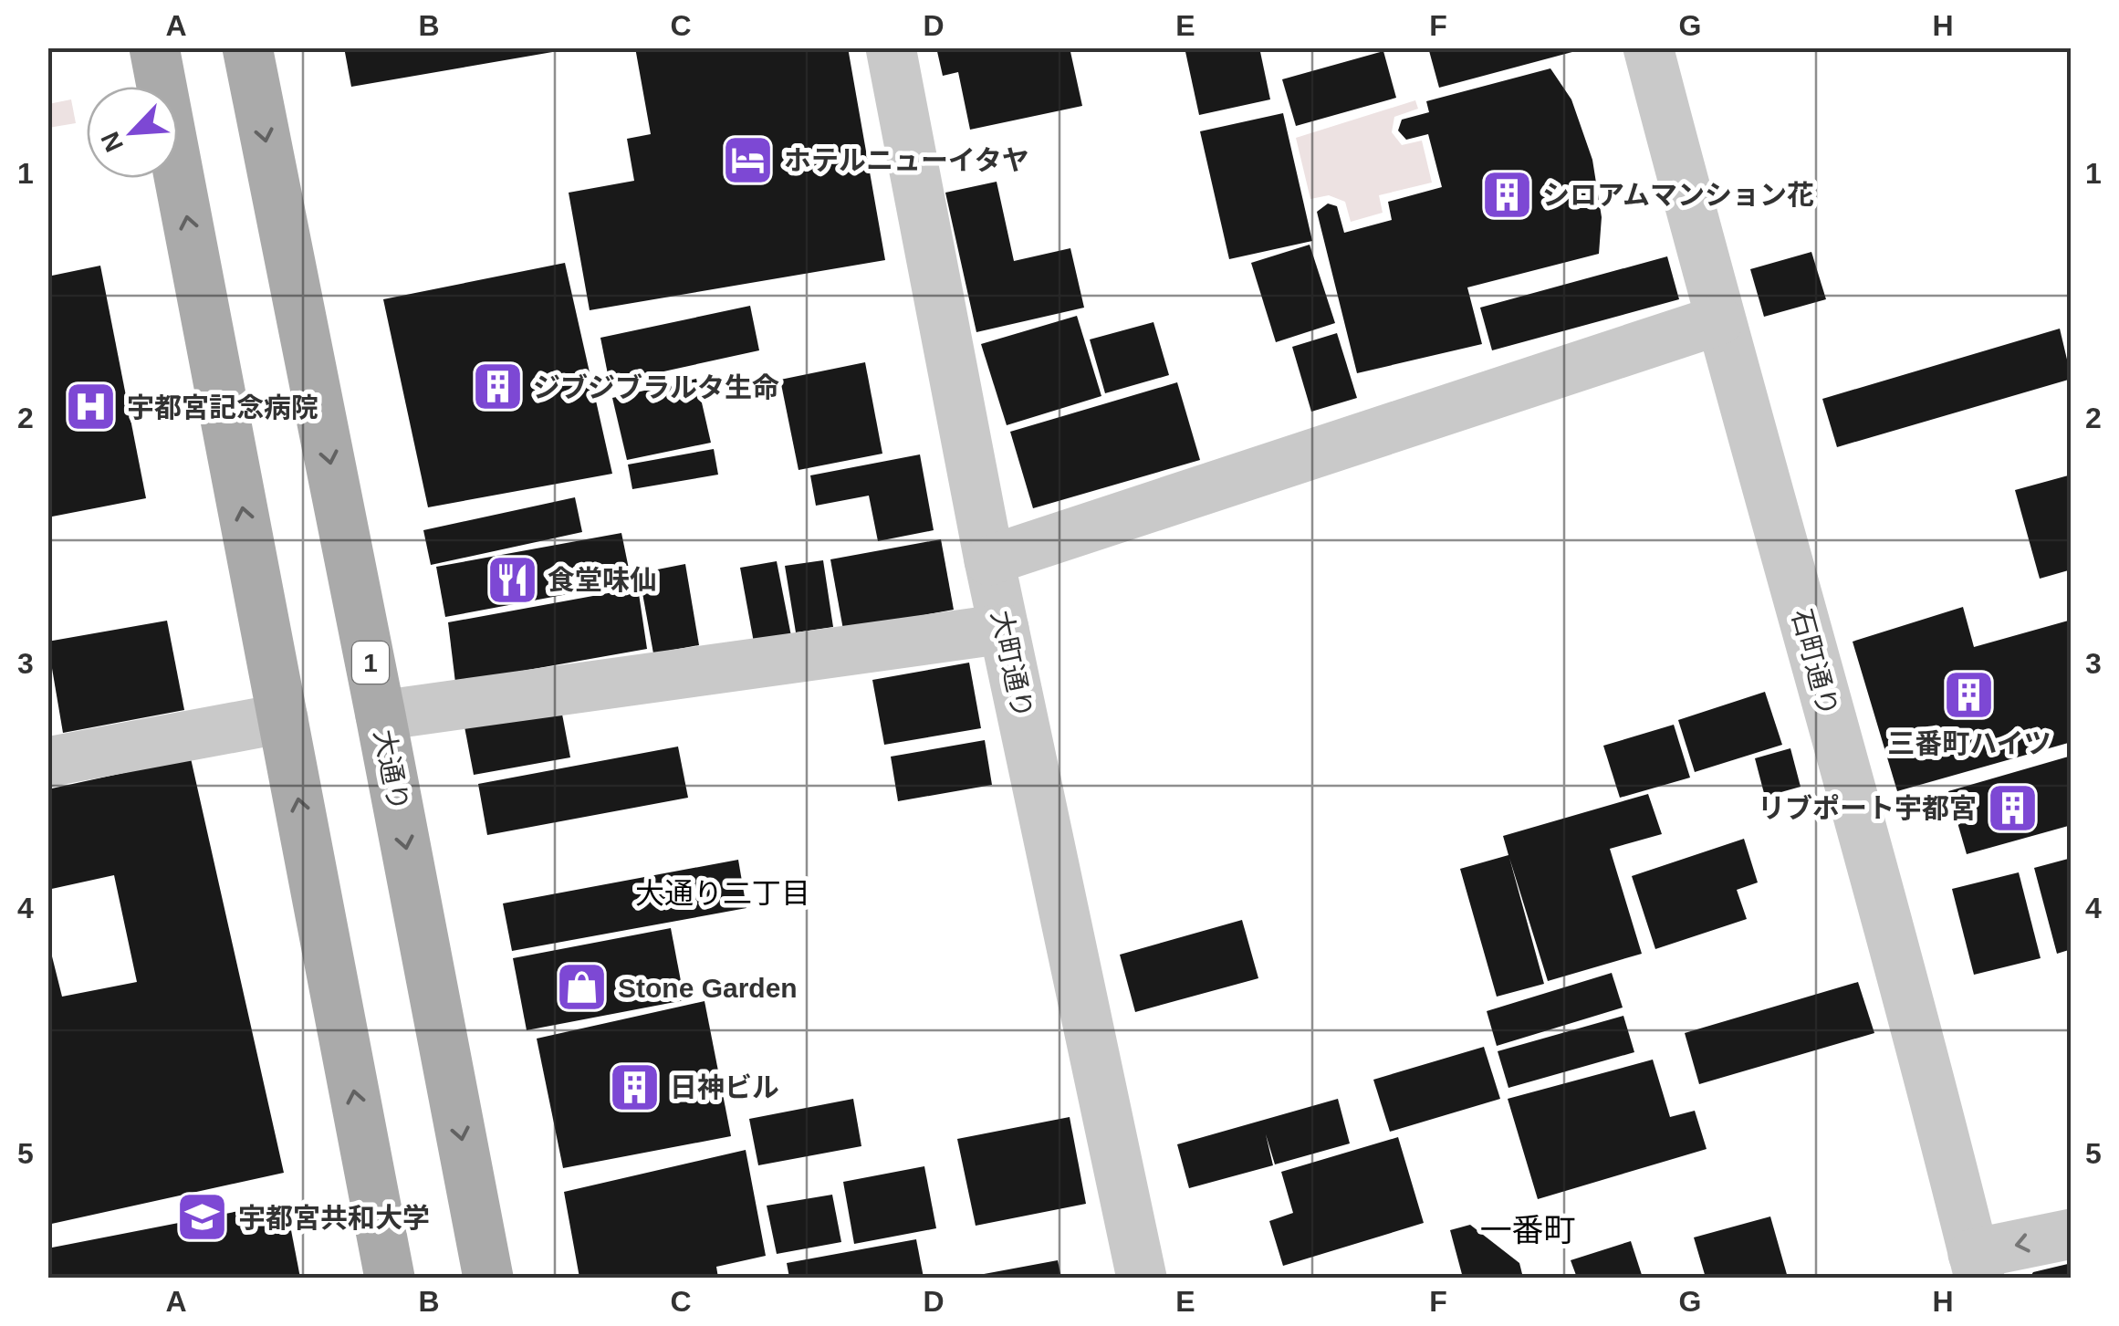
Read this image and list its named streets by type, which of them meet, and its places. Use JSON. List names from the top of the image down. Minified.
{"streets":{"main road":["1","大通り"],"street":["石町通り","大町通り"]},"districts":["大通り二丁目","一番町"],"places":{"hotel":["ホテルニューイタヤ"],"building":["シロアムマンション花","ジブジブラルタ生命","三番町ハイツ","リブポート宇都宮","日神ビル"],"hospital":["宇都宮記念病院"],"restaurant":["食堂味仙"],"shop":["Stone Garden"],"school or university":["宇都宮共和大学"]},"north":"bottom left","grid":{"columns":["A","B","C","D","E","F","G","H"],"rows":["1","2","3","4","5"]}}
